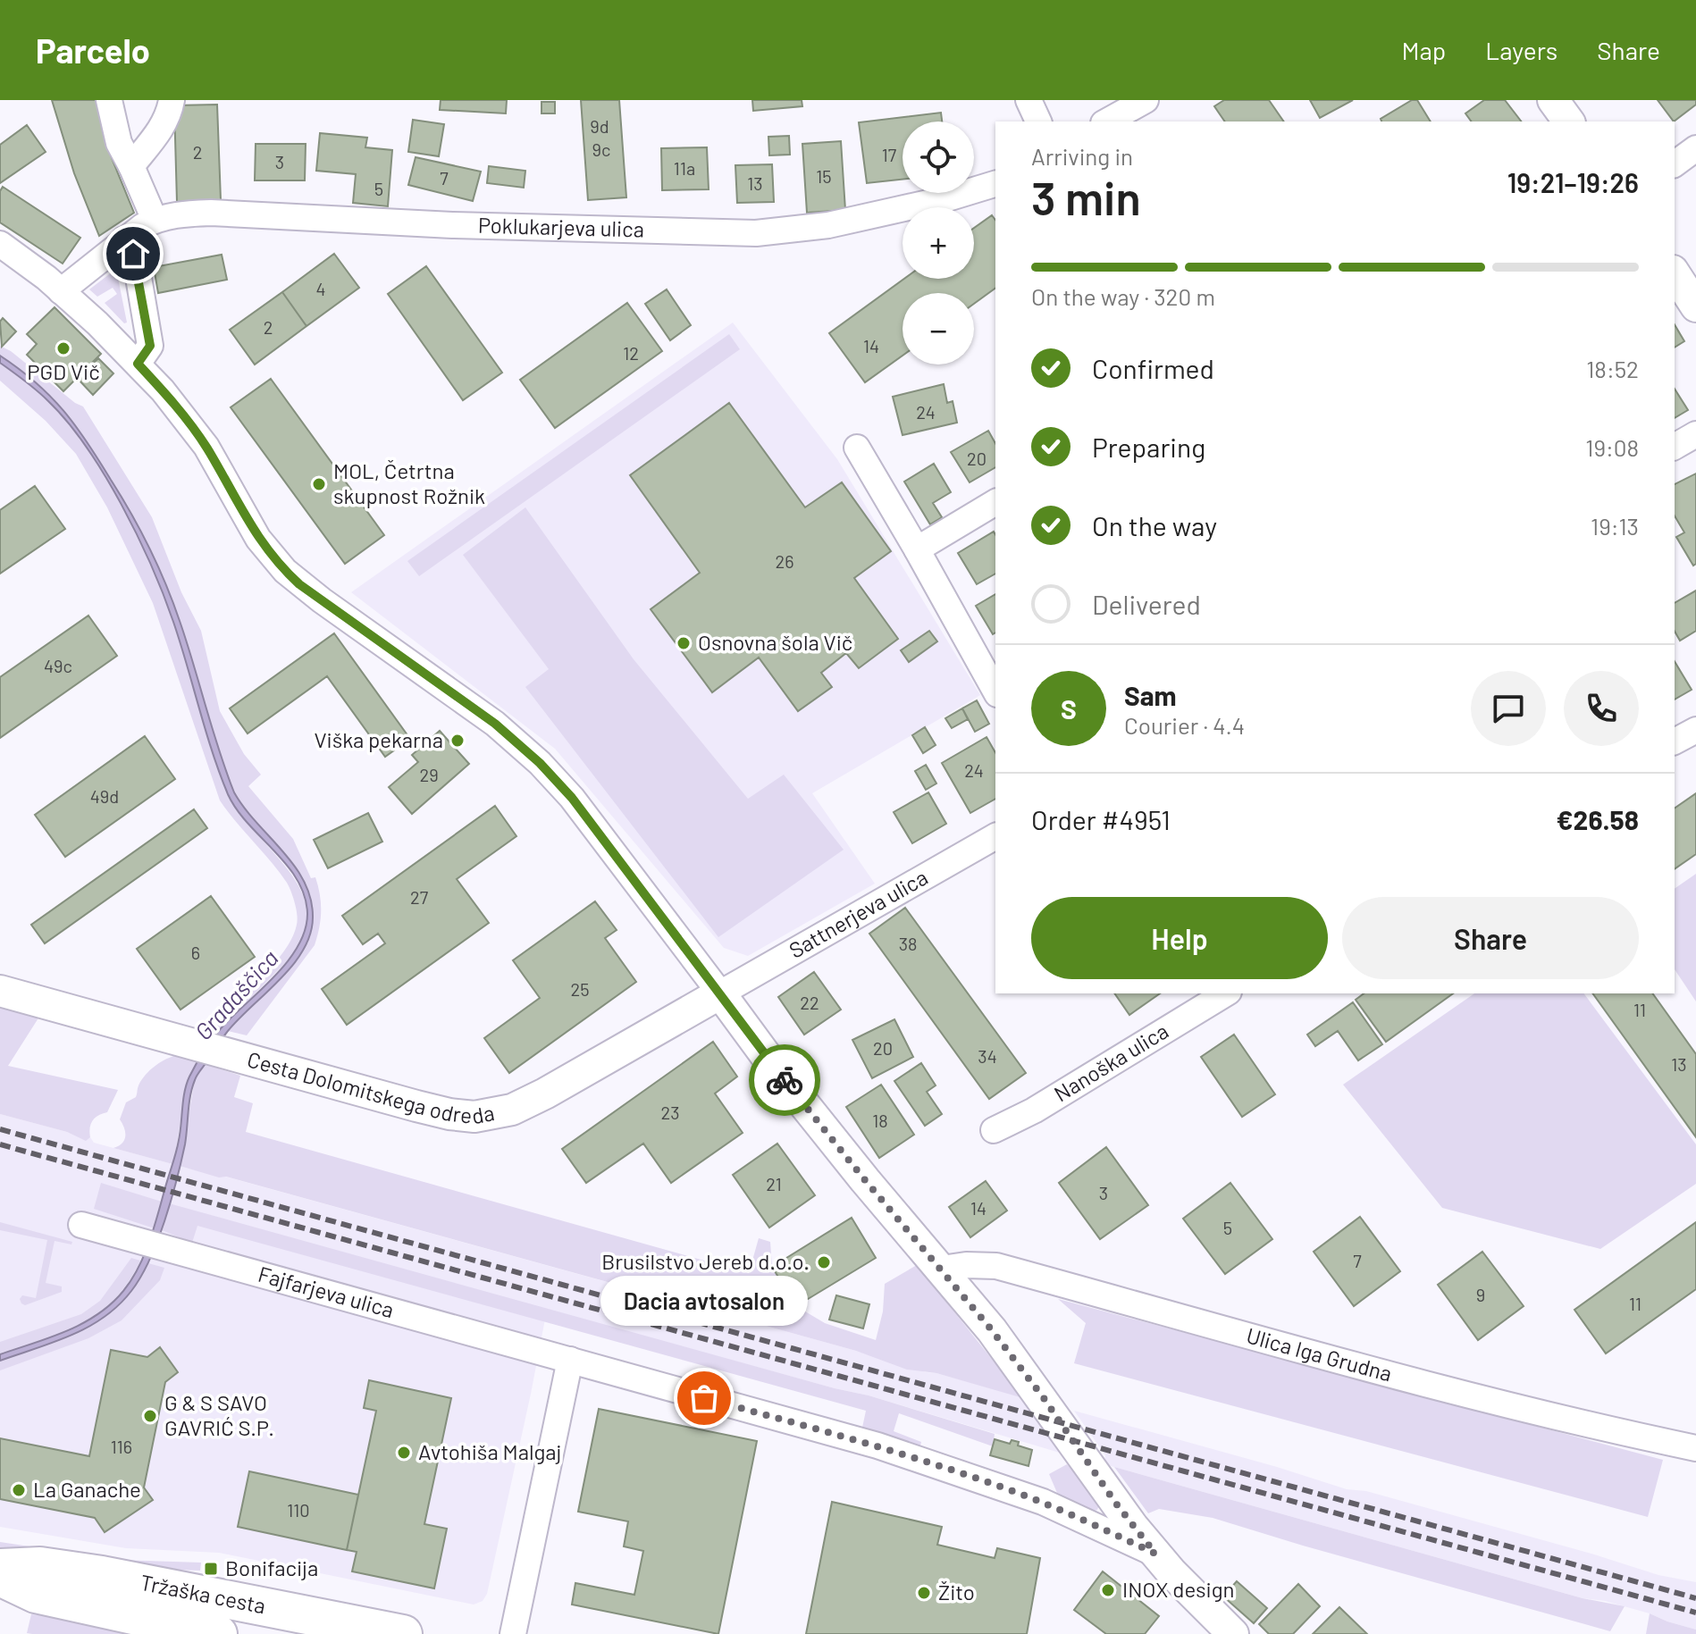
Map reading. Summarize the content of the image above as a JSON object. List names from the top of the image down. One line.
{"streets":{"main road":["Tržaška cesta"],"street":["Poklukarjeva ulica","Sattnerjeva ulica","Nanoška ulica","Cesta Dolomitskega odreda","Fajfarjeva ulica","Ulica Iga Grudna"]},"crossings":[["Sattnerjeva ulica","Cesta Dolomitskega odreda"]],"water":["Gradaščica"],"places":{"other":["PGD Vič","MOL, Četrtna skupnost Rožnik","Osnovna šola Vič","Viška pekarna","Brusilstvo Jereb d.o.o.","Dacia avtosalon","G & S SAVO GAVRIĆ S.P.","Avtohiša Malgaj","La Ganache","INOX design","Žito"],"transit":["Bonifacija"]},"house_numbers":["9d","9c","2","17","3","11a","15","7","13","5","4","2","14","12","24","20","26","49c","24","29","49d","27","38","6","25","22","11","20","34","13","23","18","21","3","14","5","7","9","11","116","110"],"page":{"header":"Parcelo","nav":["Map","Layers","Share"],"map_buttons":["+","−"],"heading":["3 min","Arriving in","19:21–19:26"],"panel":["Sam","Courier · 4.4","Order #4951","€26.58"],"bar":"On the way · 320 m","list":[["Confirmed","18:52"],["Preparing","19:08"],["On the way","19:13"],"Delivered"],"round":"S","buttons":["Help","Share"],"bubble":"Dacia avtosalon"}}
